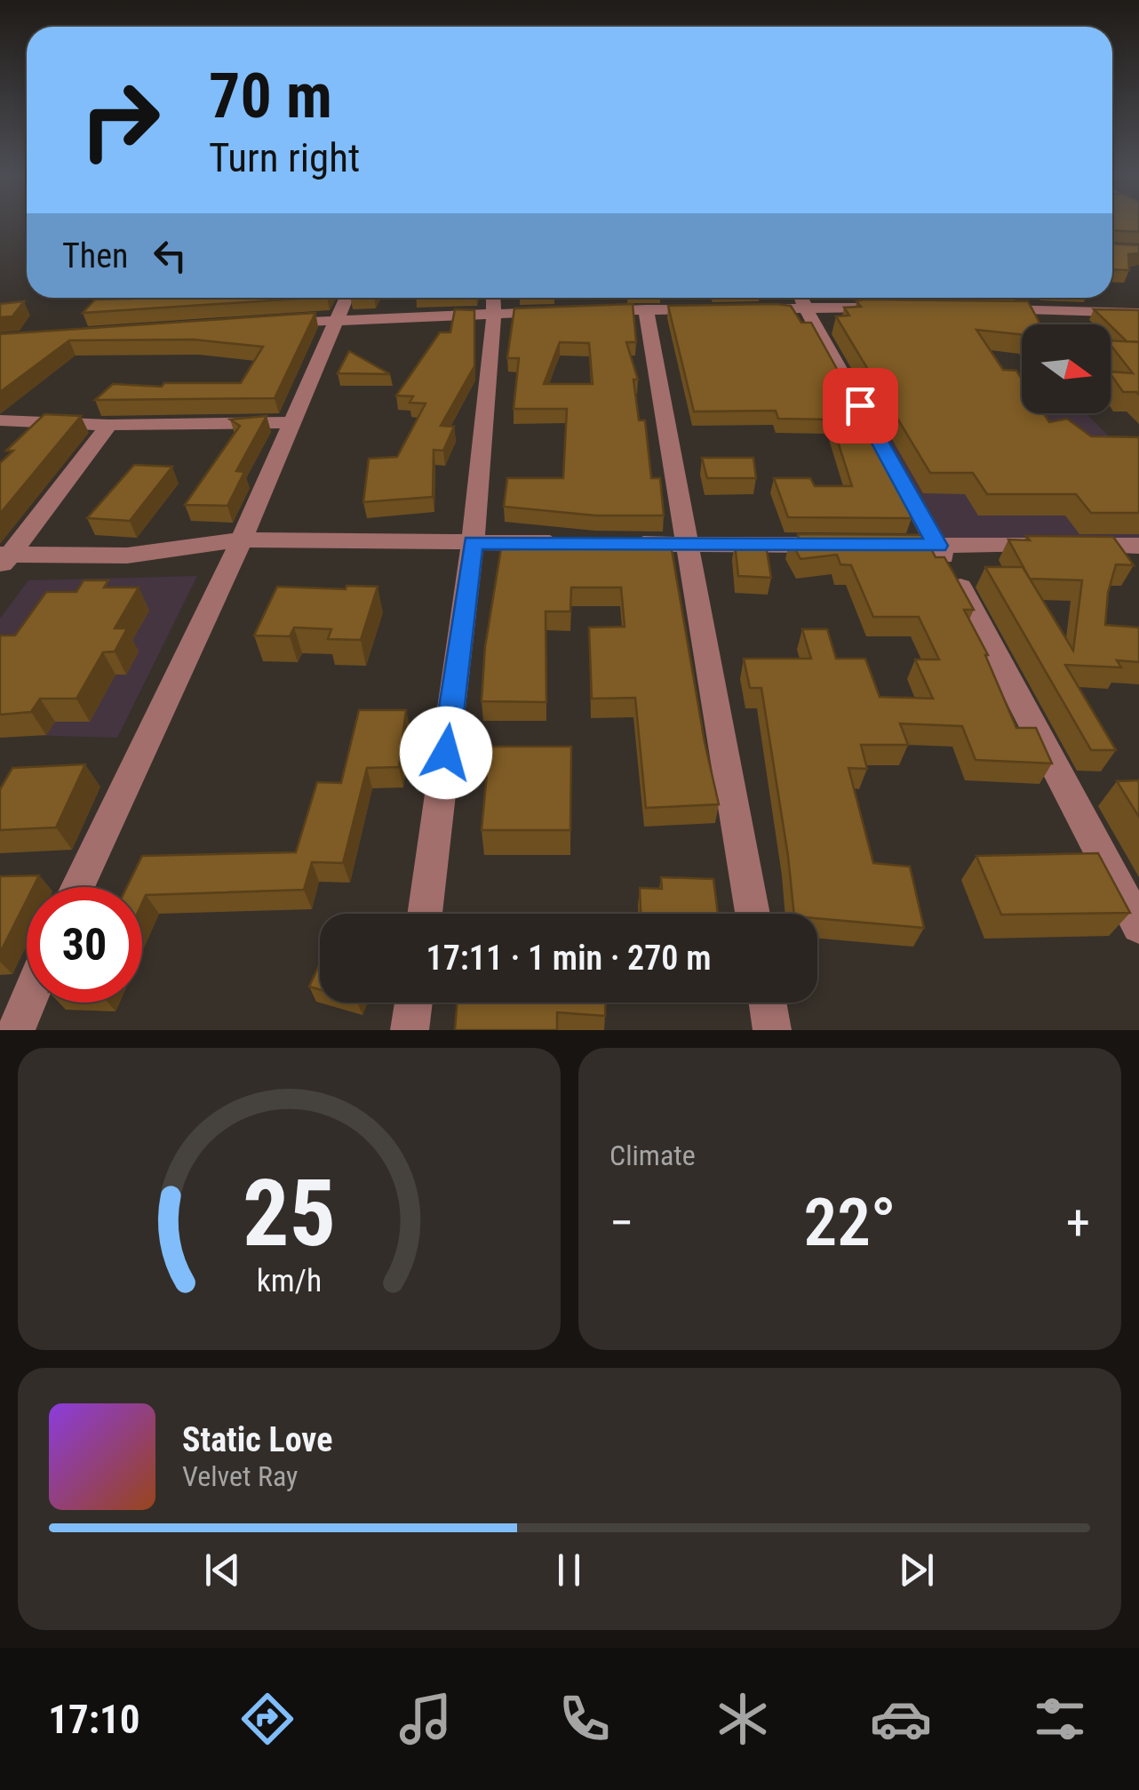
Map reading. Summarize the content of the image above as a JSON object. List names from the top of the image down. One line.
{"north":"right","page":{"turn":["70 m","Turn right"],"then":"Then","limit":"30","trip":"17:11 · 1 min · 270 m","tile":"Climate","heat":["−","22°","+"],"song":["Static Love","Velvet Ray"],"tabs":"17:10","gauge":["25","km/h"]}}
